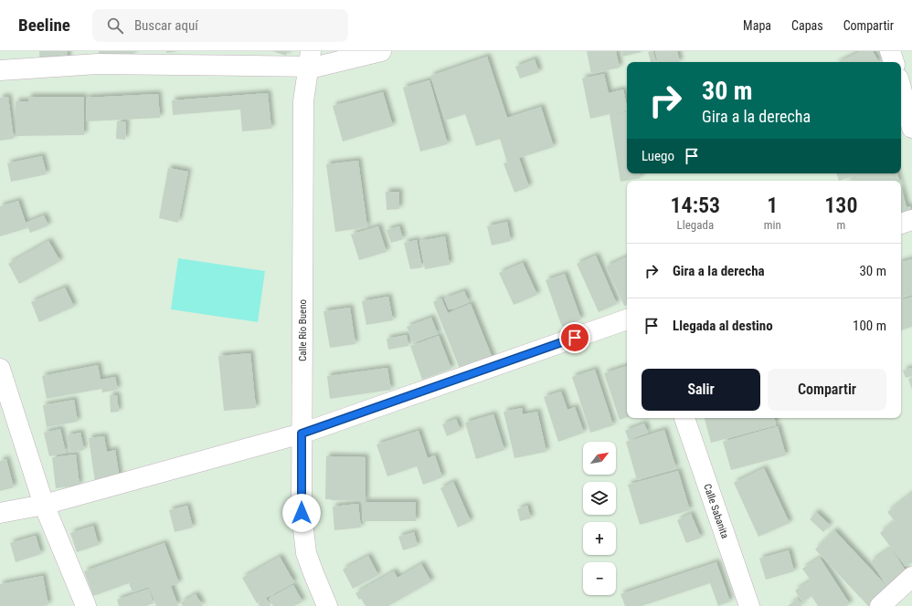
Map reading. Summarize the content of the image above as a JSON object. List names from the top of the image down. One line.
{"streets":{"street":["Calle Río Bueno","Calle Sabanita"]},"north":"top right","page":{"header":"Beeline","search":"Buscar aquí","nav":["Mapa","Capas","Compartir"],"turn":["30 m","Gira a la derecha"],"then":"Luego","eta":["14:53","Llegada","1","min","130","m"],"list":[{"name":"Gira a la derecha","value":"30 m"},{"name":"Llegada al destino","value":"100 m"}],"buttons":["Salir","Compartir"],"map_buttons":["+","−"]}}
